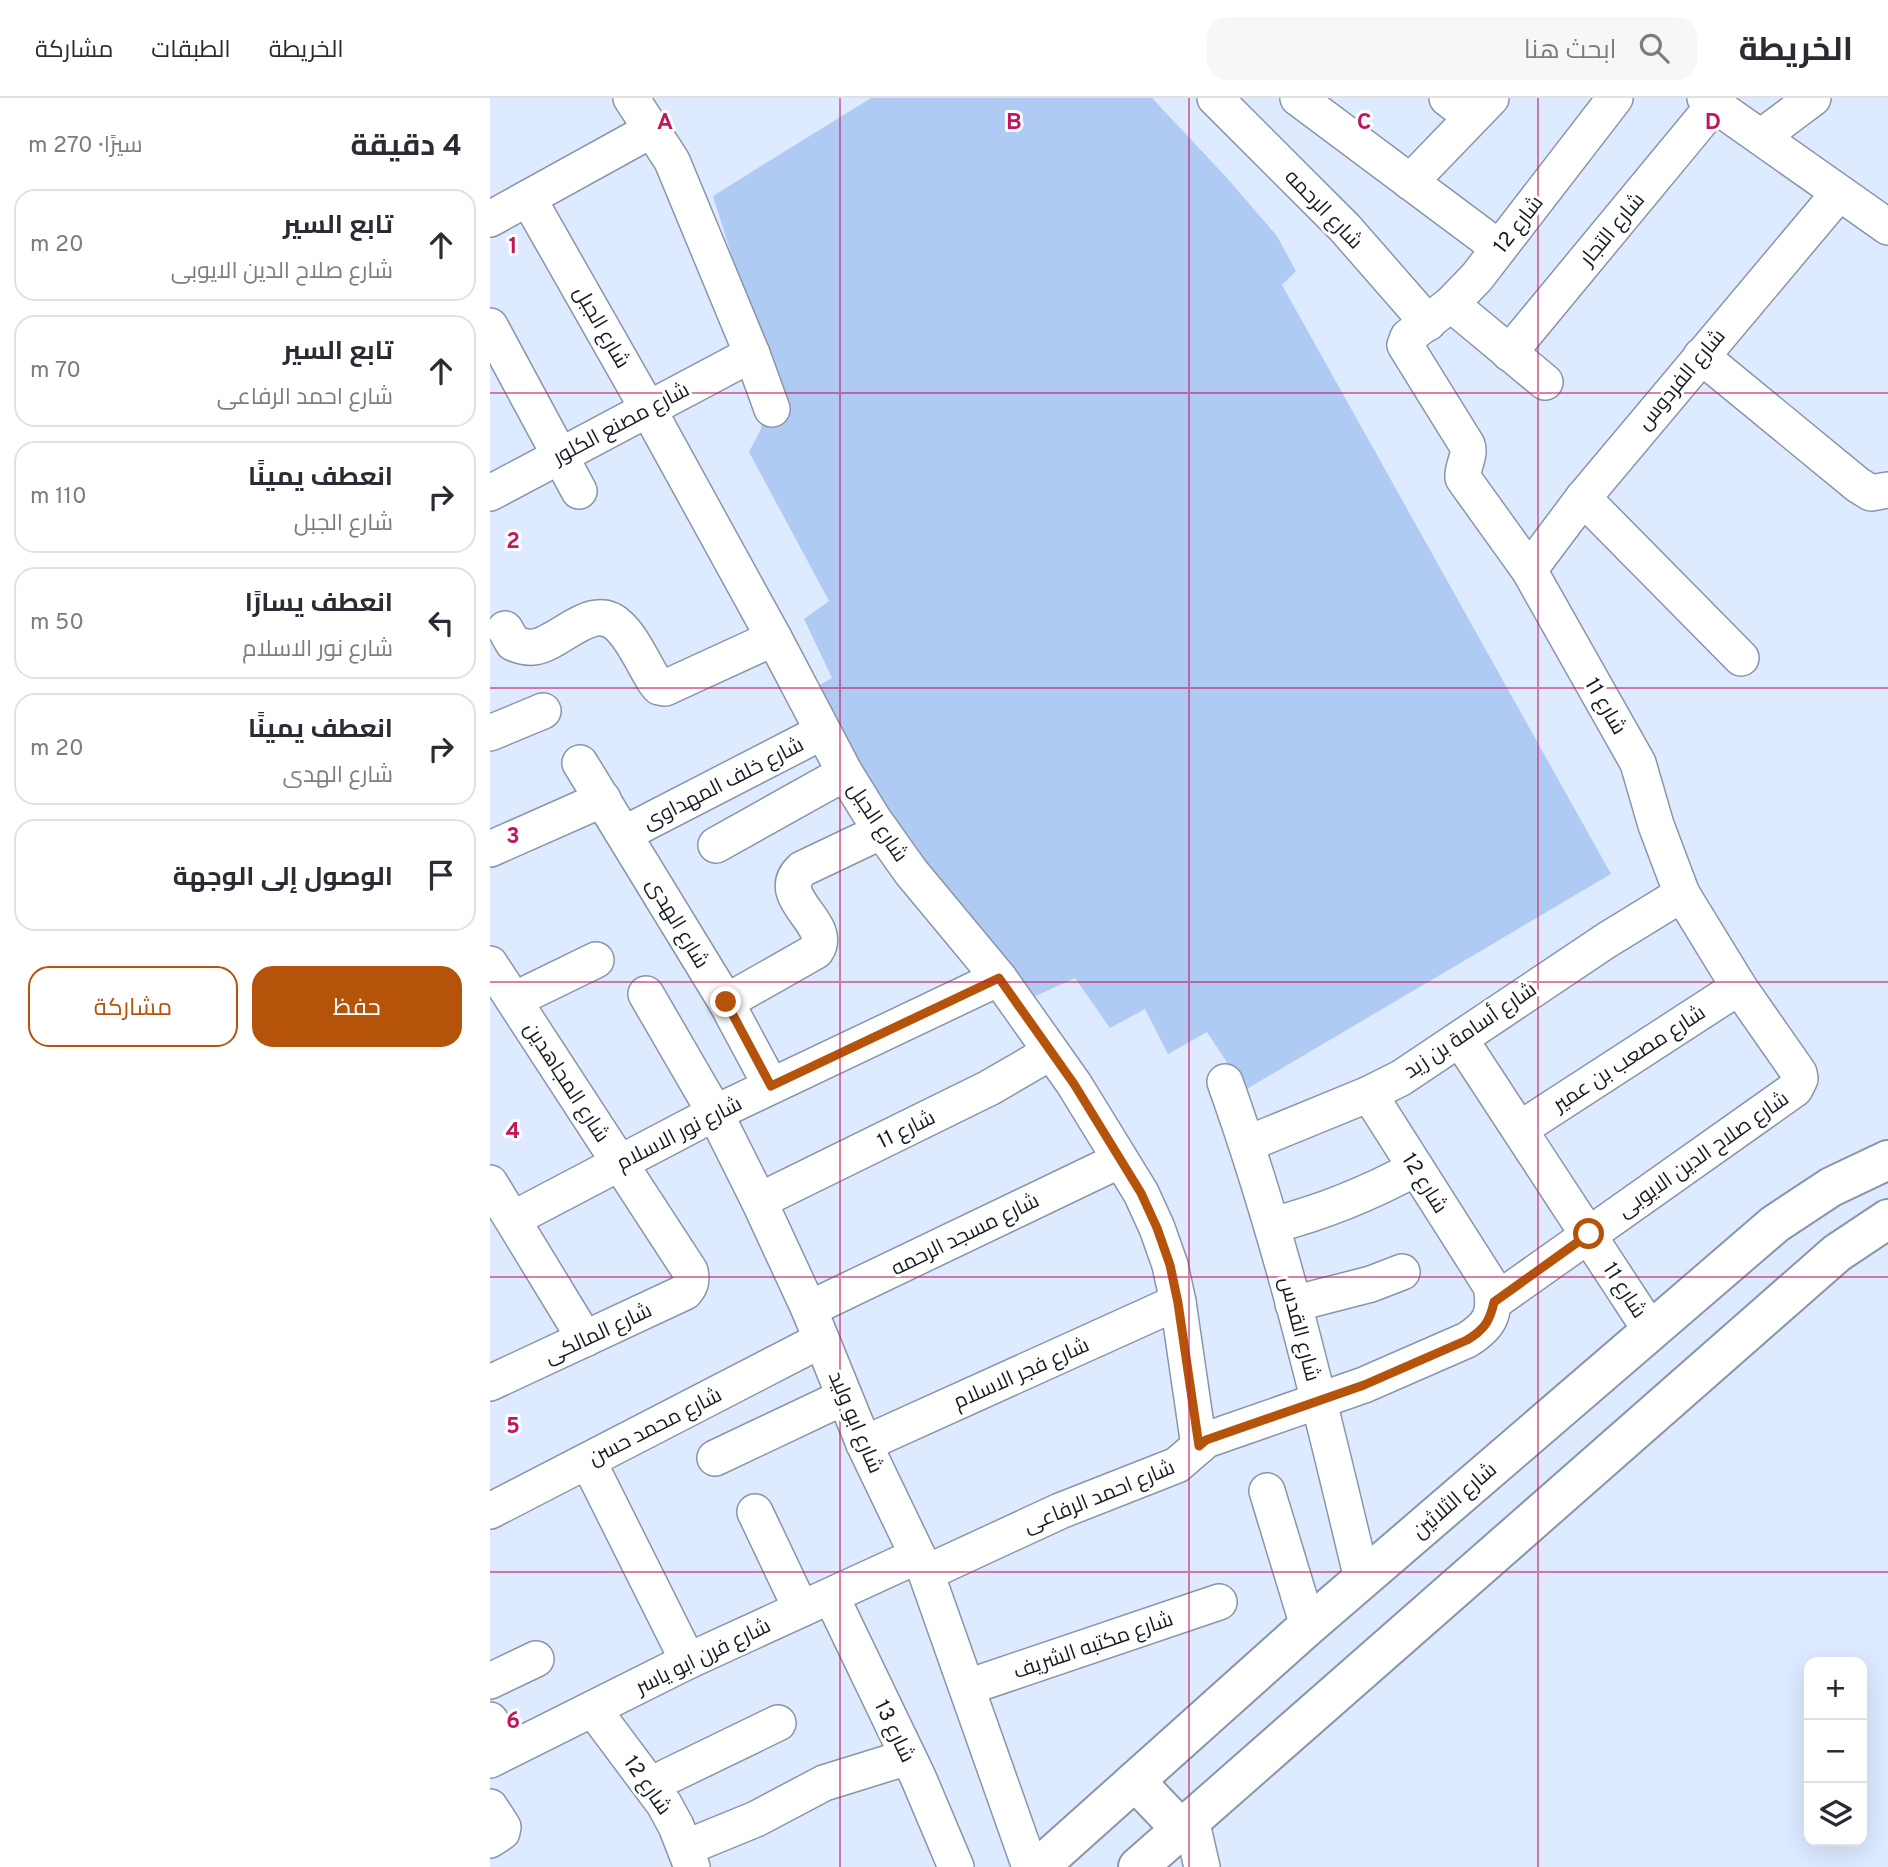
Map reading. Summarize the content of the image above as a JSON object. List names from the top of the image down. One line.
{"streets":{"street":["شارع الرحمه","شارع 12","شارع التجار","شارع الجبل","شارع الفردوس","شارع مصنع الكلور","شارع 11","شارع خلف المهداوى","شارع الهدى","شارع أسامة بن زيد","شارع مصعب بن عمير","شارع المجاهدين","شارع نور الاسلام","شارع صلاح الدين الايوبى","شارع مسجد الرحمه","شارع القدس","شارع المالكى","شارع فجر الاسلام","شارع ابو وليد","شارع محمد حسن","شارع احمد الرفاعى","شارع الثلاثين","شارع مكتبه الشريف","شارع فرن ابو ياسر","شارع 13"]},"crossings":[["شارع الرحمه","شارع 12"],["شارع الرحمه","شارع 11"],["شارع 12","شارع 11"],["شارع 12","شارع أسامة بن زيد"],["شارع 12","شارع صلاح الدين الايوبى"],["شارع 12","شارع احمد الرفاعى"],["شارع 12","شارع فرن ابو ياسر"],["شارع الجبل","شارع مصنع الكلور"],["شارع الجبل","شارع 11"],["شارع الجبل","شارع خلف المهداوى"],["شارع الجبل","شارع نور الاسلام"],["شارع الجبل","شارع مسجد الرحمه"],["شارع الجبل","شارع فجر الاسلام"],["شارع الجبل","شارع احمد الرفاعى"],["شارع الفردوس","شارع 11"],["شارع 11","شارع أسامة بن زيد"],["شارع 11","شارع مصعب بن عمير"],["شارع 11","شارع صلاح الدين الايوبى"],["شارع 11","شارع ابو وليد"],["شارع 11","شارع الثلاثين"],["شارع خلف المهداوى","شارع الهدى"],["شارع الهدى","شارع نور الاسلام"],["شارع أسامة بن زيد","شارع القدس"],["شارع المجاهدين","شارع نور الاسلام"],["شارع المجاهدين","شارع المالكى"],["شارع نور الاسلام","شارع ابو وليد"],["شارع صلاح الدين الايوبى","شارع احمد الرفاعى"],["شارع مسجد الرحمه","شارع ابو وليد"],["شارع مسجد الرحمه","شارع محمد حسن"],["شارع القدس","شارع احمد الرفاعى"],["شارع القدس","شارع الثلاثين"],["شارع فجر الاسلام","شارع ابو وليد"],["شارع ابو وليد","شارع محمد حسن"],["شارع ابو وليد","شارع احمد الرفاعى"],["شارع ابو وليد","شارع مكتبه الشريف"],["شارع ابو وليد","شارع فرن ابو ياسر"],["شارع احمد الرفاعى","شارع فرن ابو ياسر"],["شارع فرن ابو ياسر","شارع 13"]],"page":{"header":"الخريطة","search":"ابحث هنا","nav":["الخريطة","الطبقات","مشاركة"],"heading":["4 دقيقة","سيرًا · 270 m"],"list":[["تابع السير","شارع صلاح الدين الايوبى","20 m"],["تابع السير","شارع احمد الرفاعى","70 m"],["انعطف يمينًا","شارع الجبل","110 m"],["انعطف يسارًا","شارع نور الاسلام","50 m"],["انعطف يمينًا","شارع الهدى","20 m"],"الوصول إلى الوجهة"],"buttons":["حفظ","مشاركة"],"map_buttons":["+","−"]},"grid":{"columns":["A","B","C","D"],"rows":["1","2","3","4","5","6"]}}
